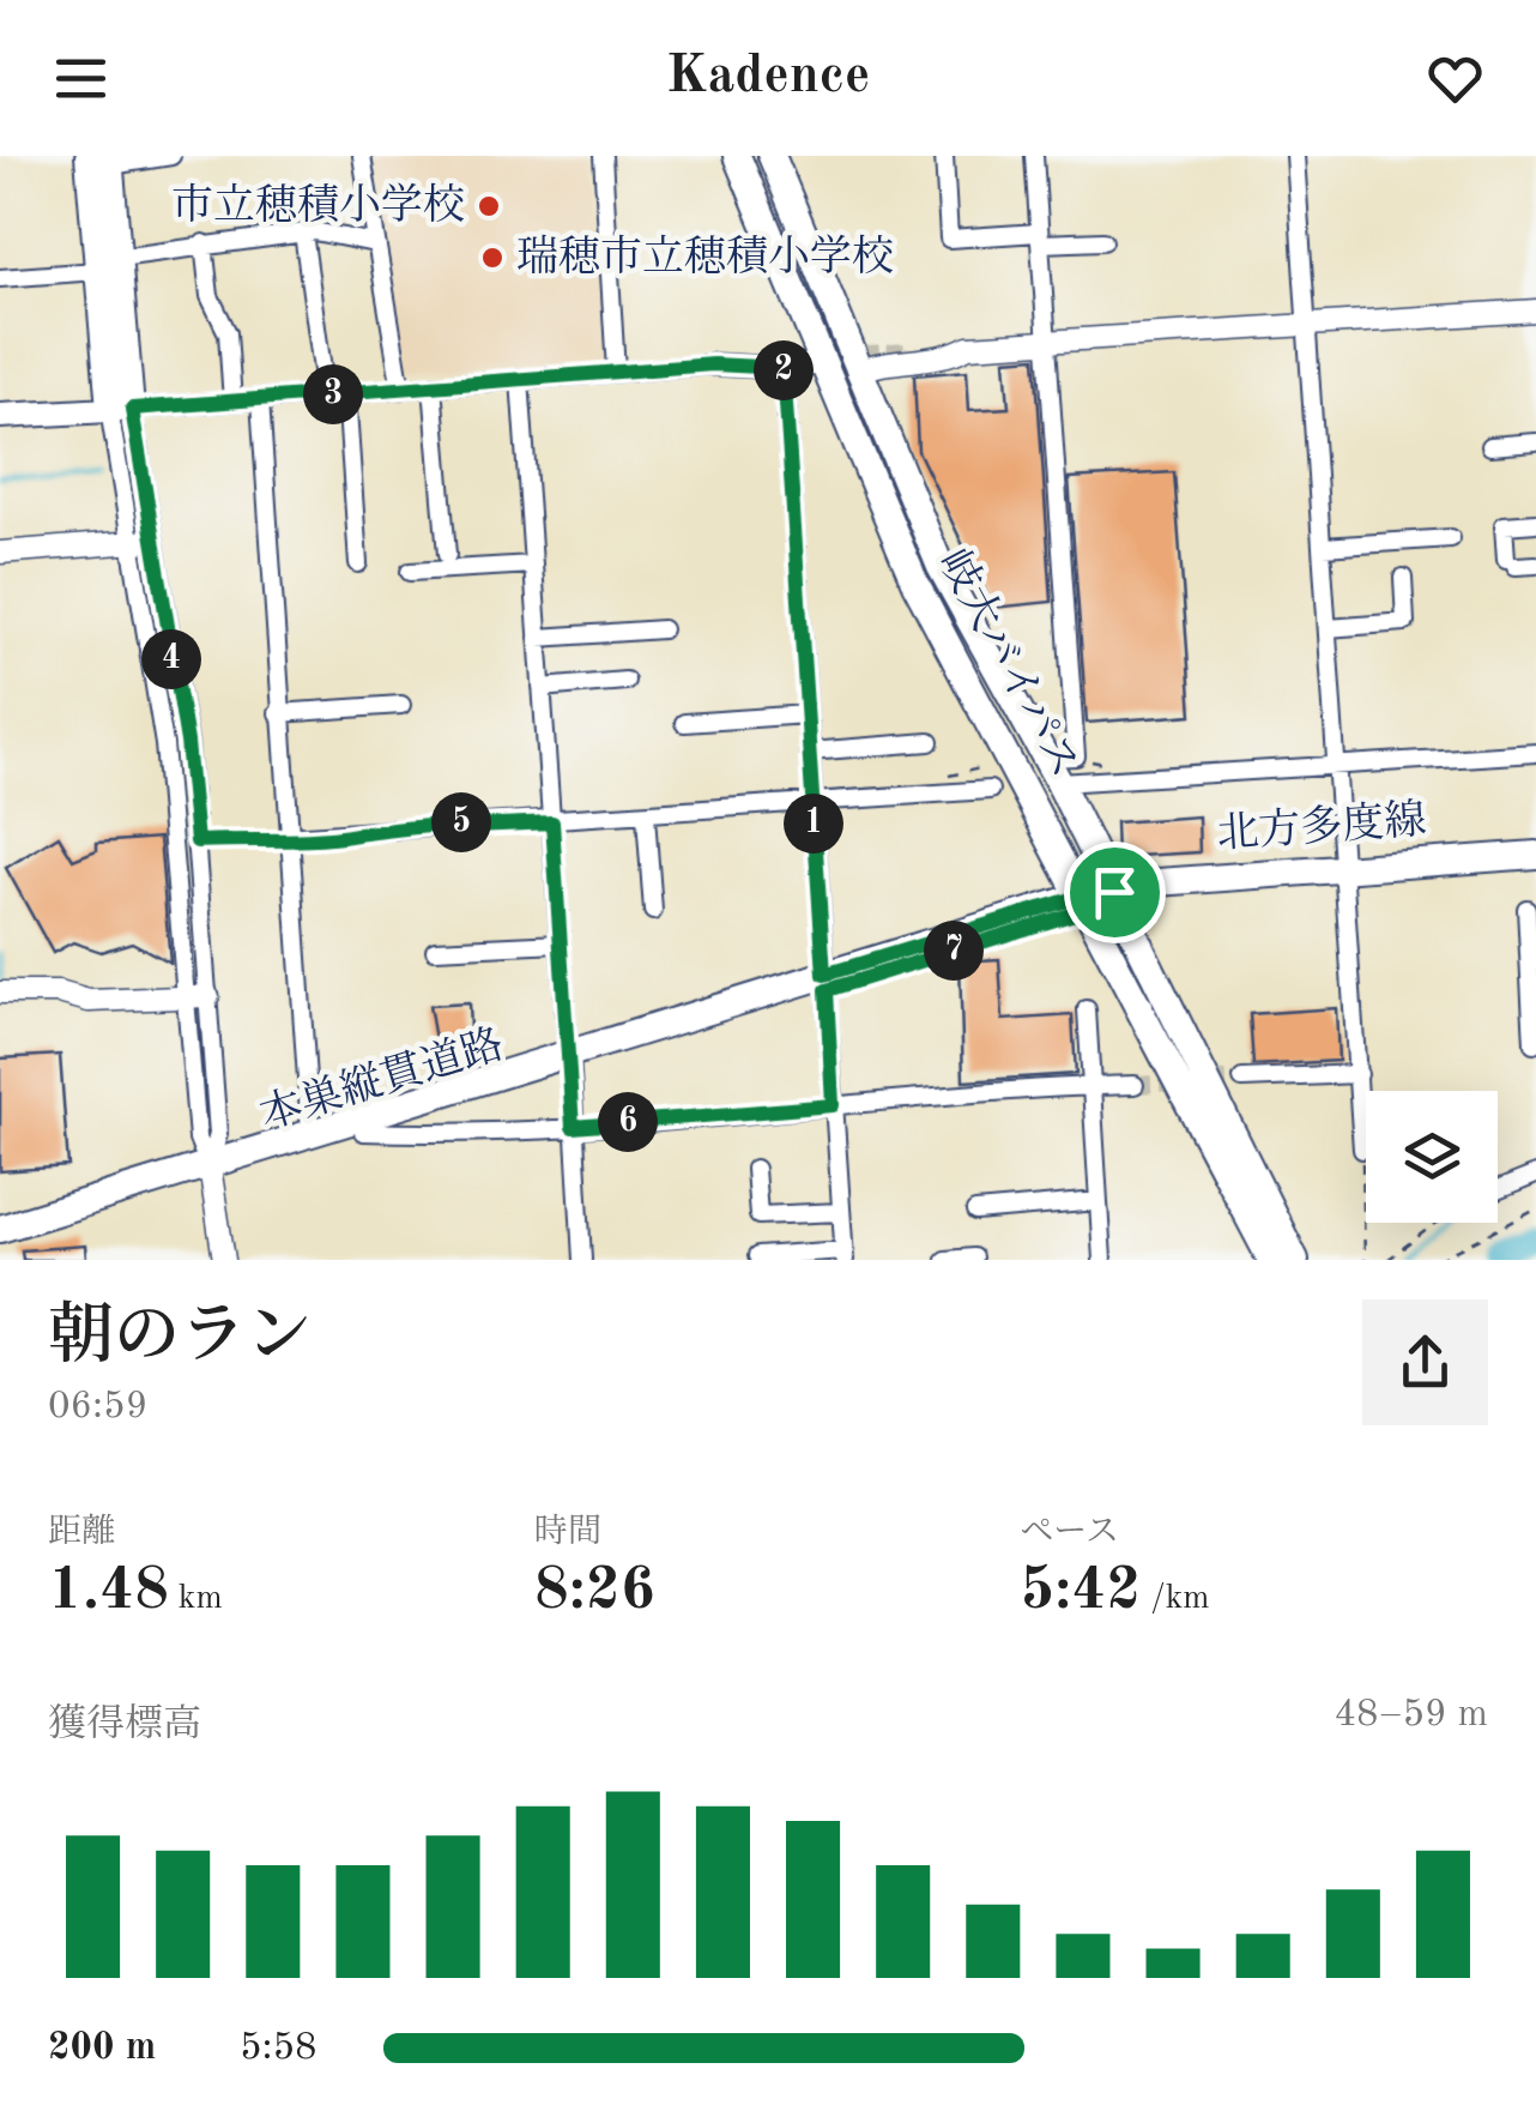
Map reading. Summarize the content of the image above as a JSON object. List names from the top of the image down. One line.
{"streets":{"main road":["岐大バイパス","北方多度線","本巣縦貫道路"]},"crossings":[["岐大バイパス","北方多度線"],["岐大バイパス","本巣縦貫道路"],["北方多度線","本巣縦貫道路"]],"places":["市立穂積小学校","瑞穂市立穂積小学校"],"page":{"header":"Kadence","pins":["2","3","4","5","1","7","6"],"heading":["朝のラン","06:59"],"stats":[["距離","1.48 km"],["時間","8:26"],["ペース","5:42 /km"]],"chart":["獲得標高","48–59 m"],"list":[{"name":"200 m","note":"5:58"}]}}
